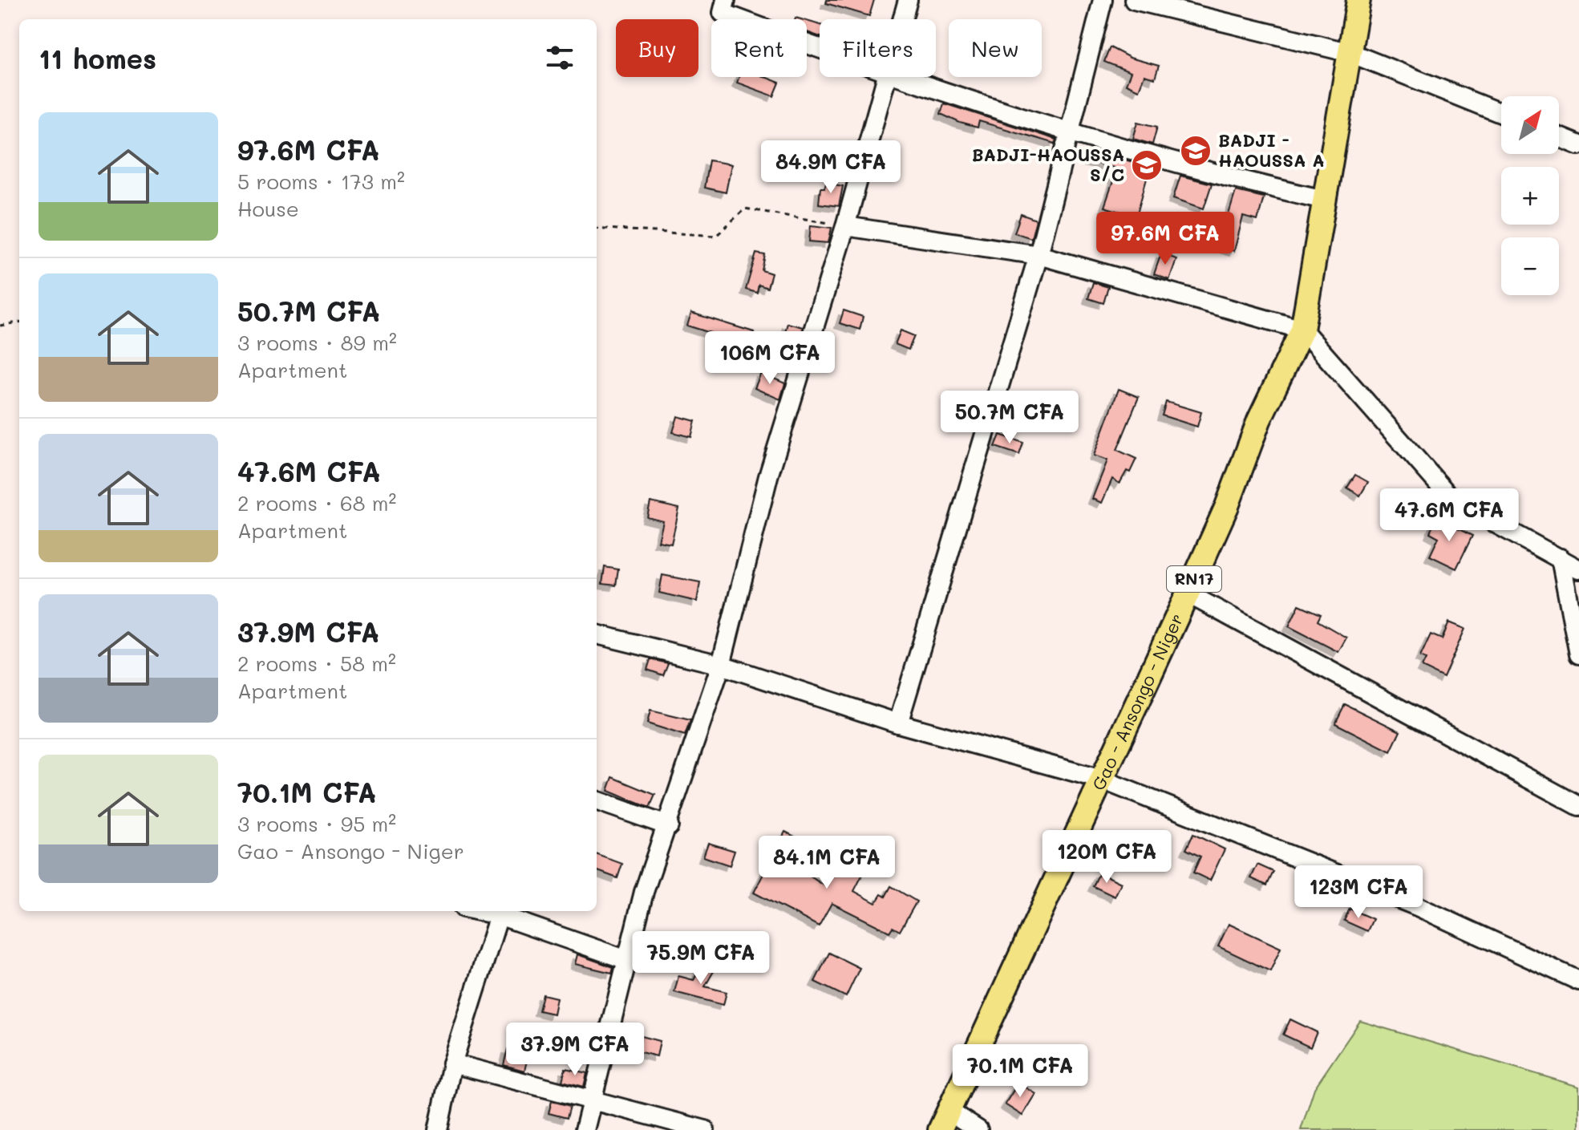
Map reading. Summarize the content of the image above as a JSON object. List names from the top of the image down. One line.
{"streets":{"main road":["RN17","Gao - Ansongo - Niger"]},"places":{"school or university":["BADJI - HAOUSSA A","BADJI-HAOUSSA S/C"]},"north":"top right","page":{"chip":["Buy","Rent","Filters","New"],"heading":"11 homes","map_buttons":["+","−"],"list":[{"name":"97.6M CFA","note":"5 rooms · 173 m² · House"},{"name":"50.7M CFA","note":"3 rooms · 89 m² · Apartment"},{"name":"47.6M CFA","note":"2 rooms · 68 m² · Apartment"},{"name":"37.9M CFA","note":"2 rooms · 58 m² · Apartment"},{"name":"70.1M CFA","note":"3 rooms · 95 m² · Gao - Ansongo - Niger"}],"price":["84.9M CFA","97.6M CFA","106M CFA","50.7M CFA","47.6M CFA","120M CFA","84.1M CFA","123M CFA","75.9M CFA","37.9M CFA","70.1M CFA"]}}
